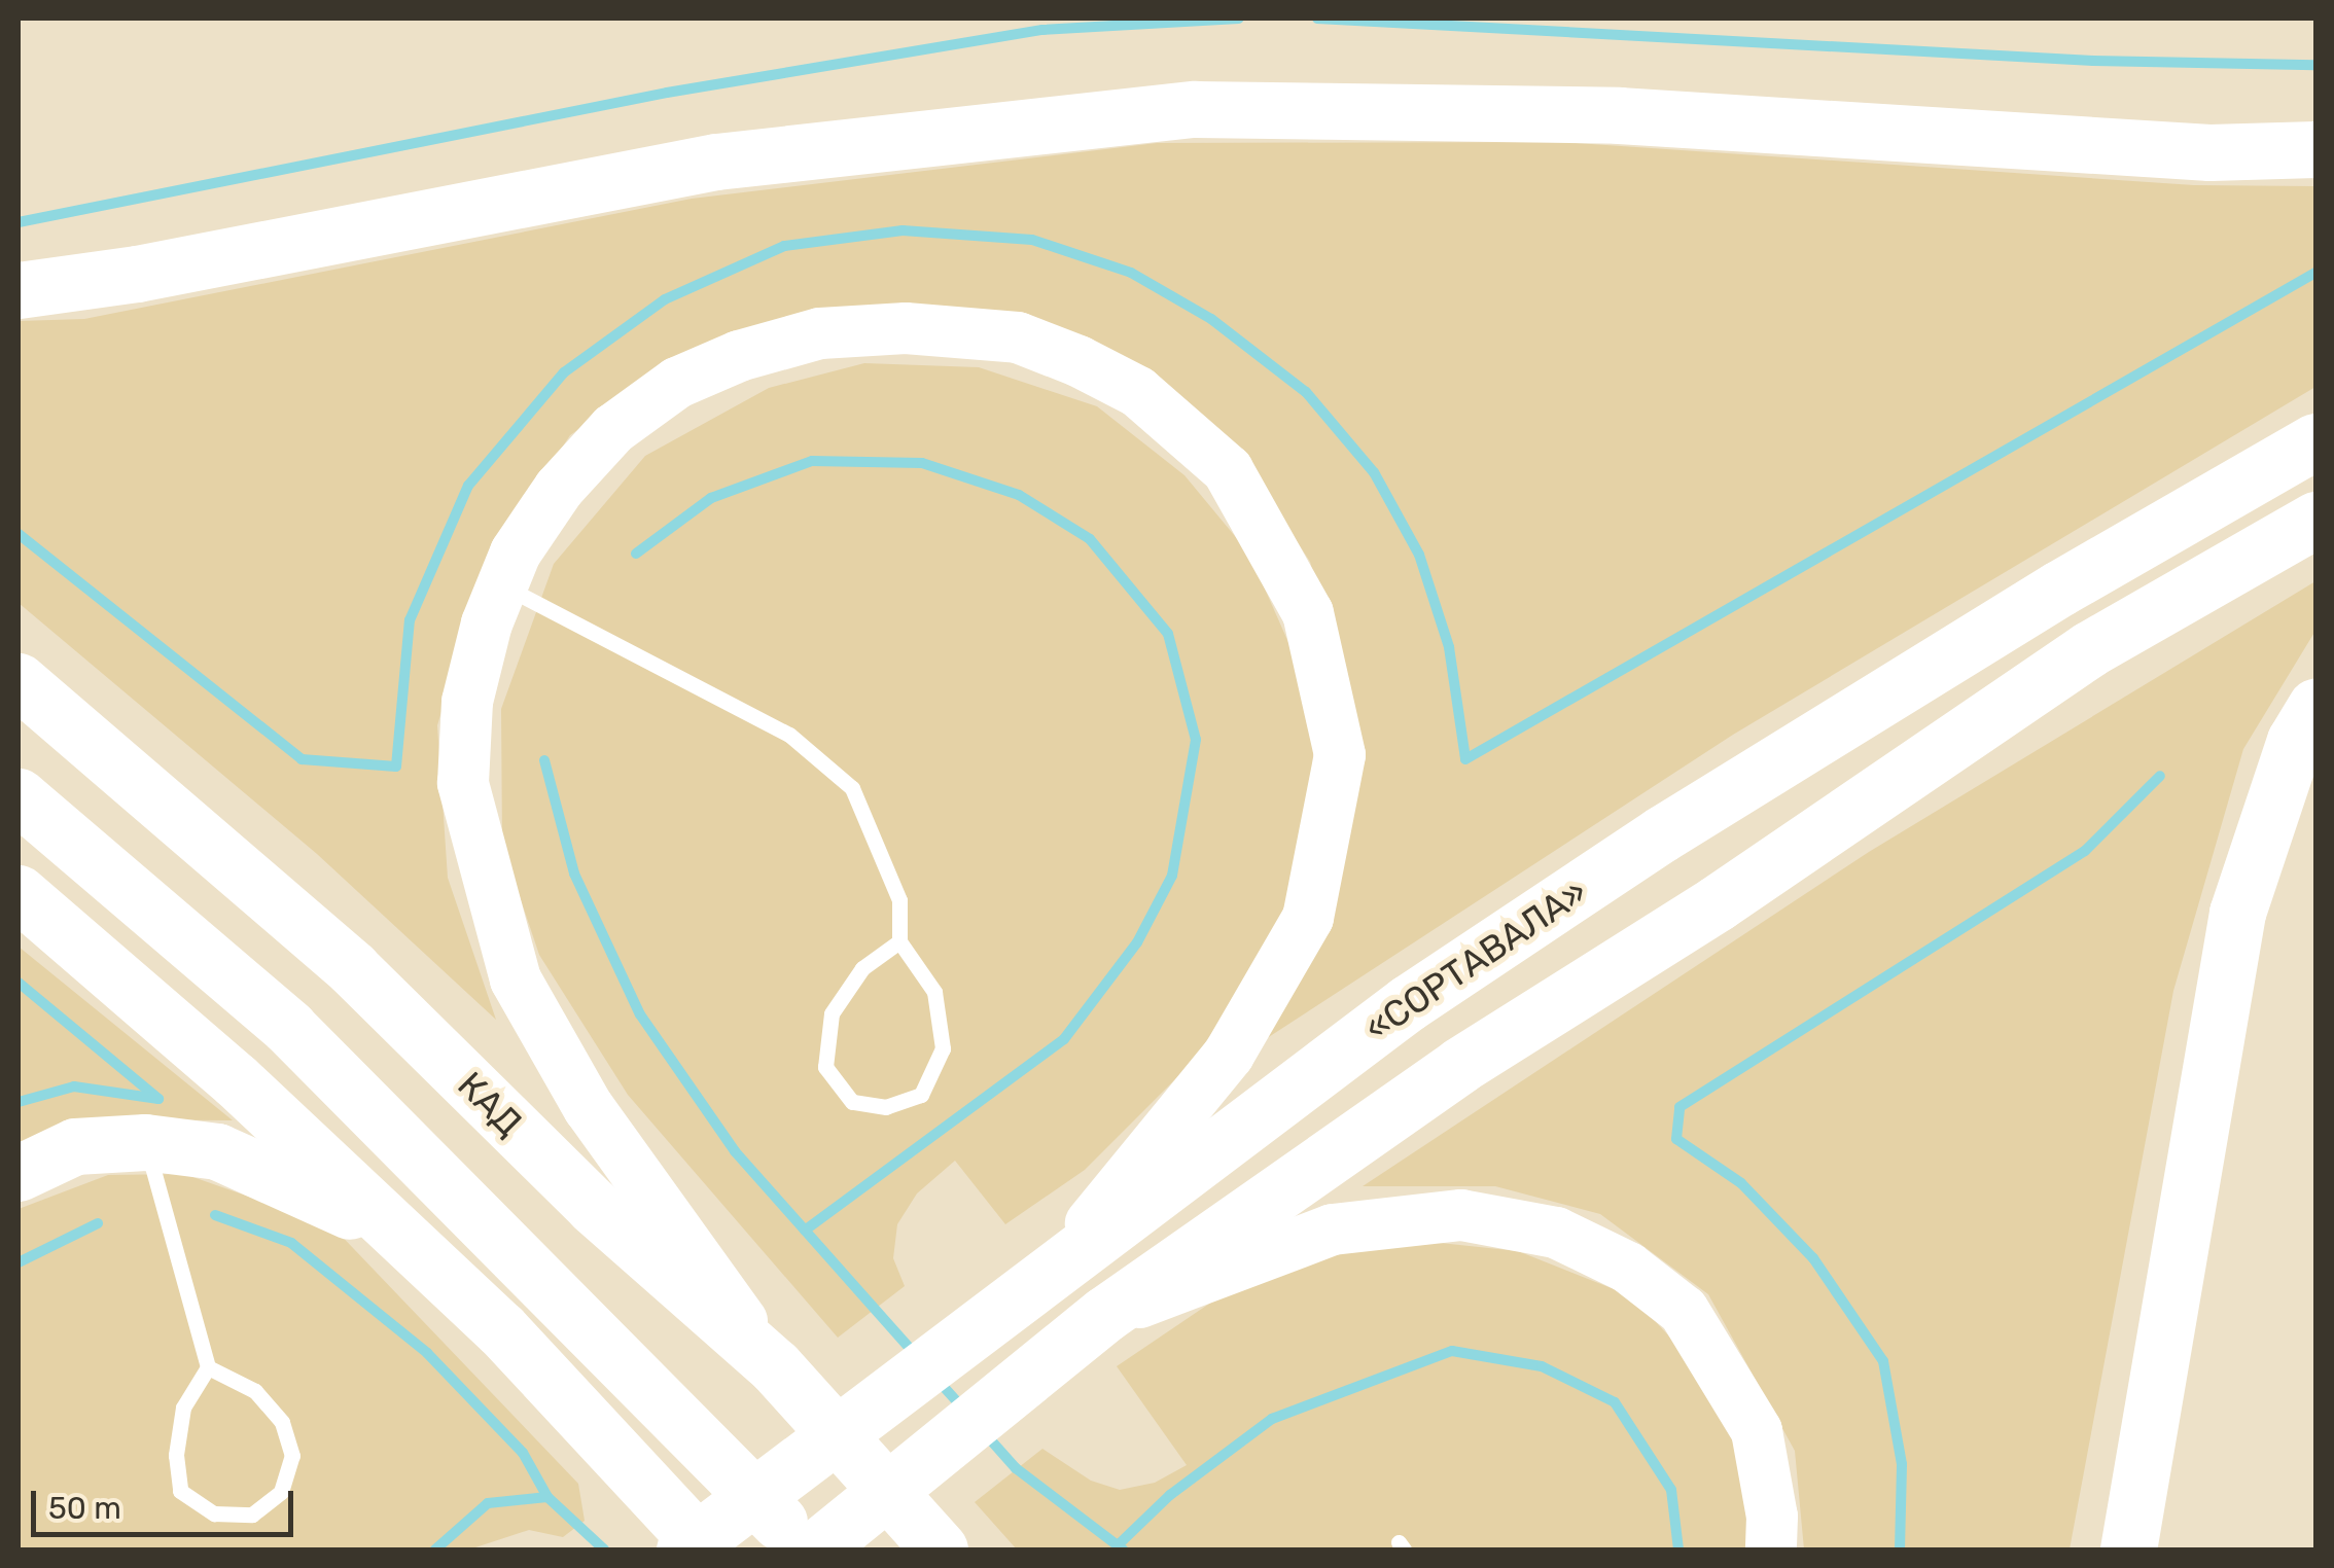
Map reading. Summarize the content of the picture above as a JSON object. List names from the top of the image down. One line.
{"streets":{"highway":["«СОРТАВАЛА»","КАД"]},"scale_bar":"50 m"}
